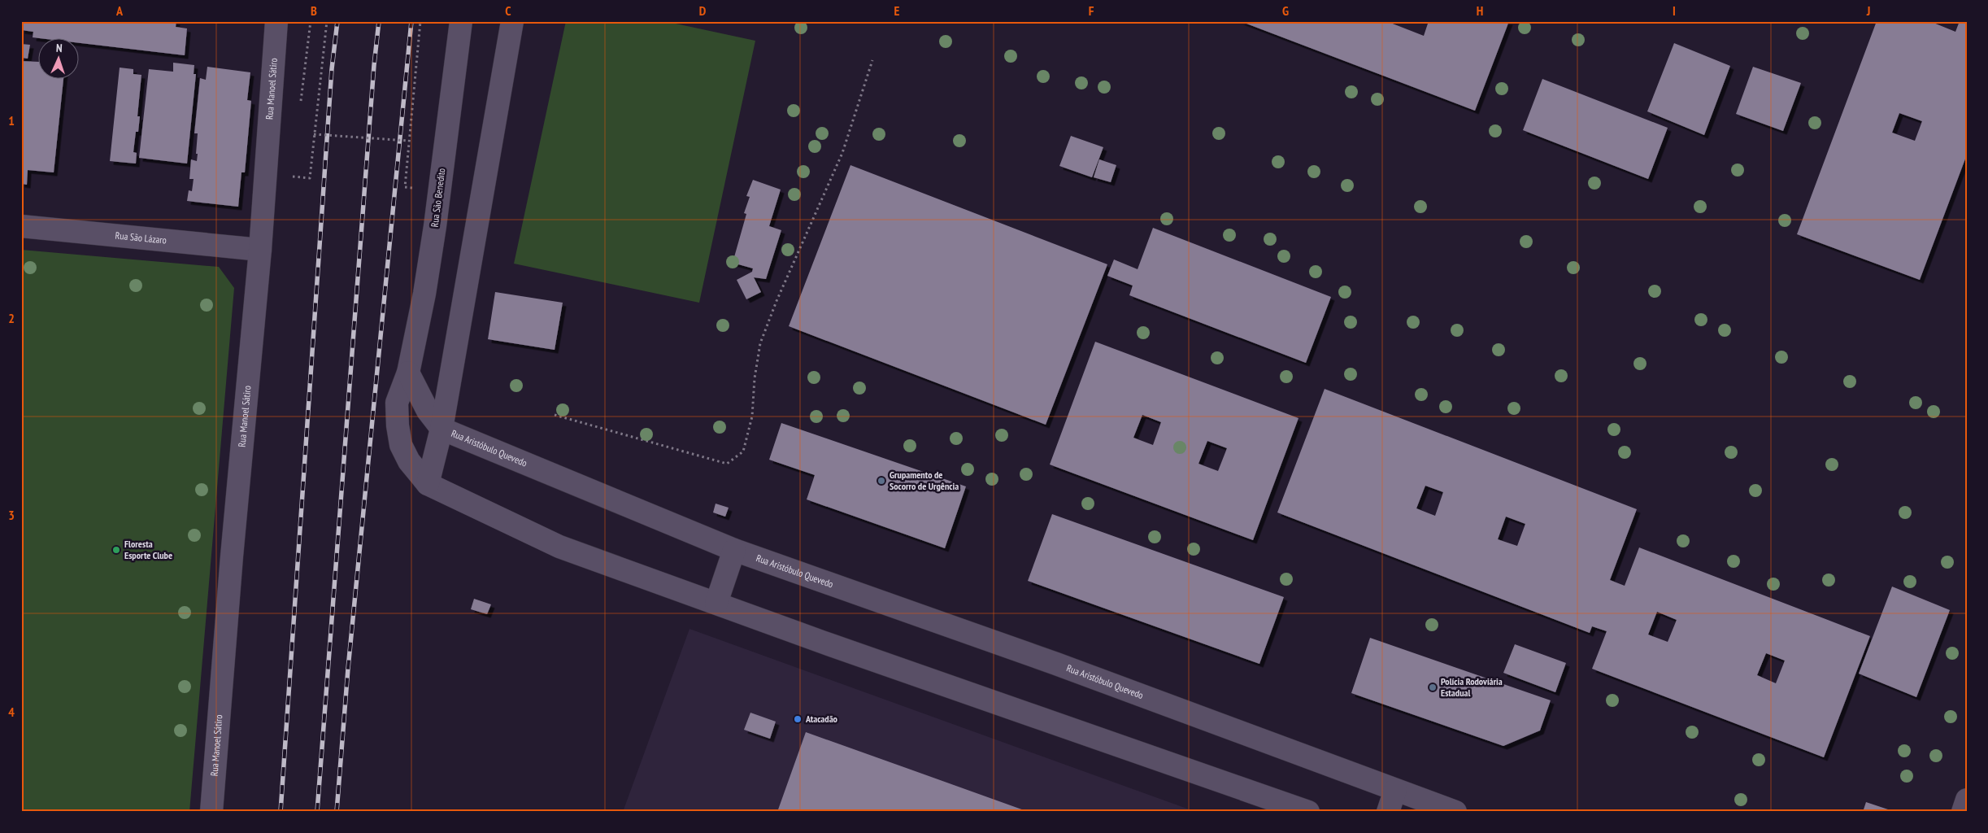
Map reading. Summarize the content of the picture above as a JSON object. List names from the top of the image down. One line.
{"streets":{"street":["Rua Manoel Sátiro","Rua São Benedito","Rua São Lázaro","Rua Aristóbulo Quevedo"]},"crossings":[["Rua Manoel Sátiro","Rua São Lázaro"],["Rua São Benedito","Rua Aristóbulo Quevedo"]],"places":["Grupamento de Socorro de Urgência","Floresta Esporte Clube","Polícia Rodoviária Estadual","Atacadão"],"north":"top","grid":{"columns":["A","B","C","D","E","F","G","H","I","J"],"rows":["1","2","3","4"]}}
